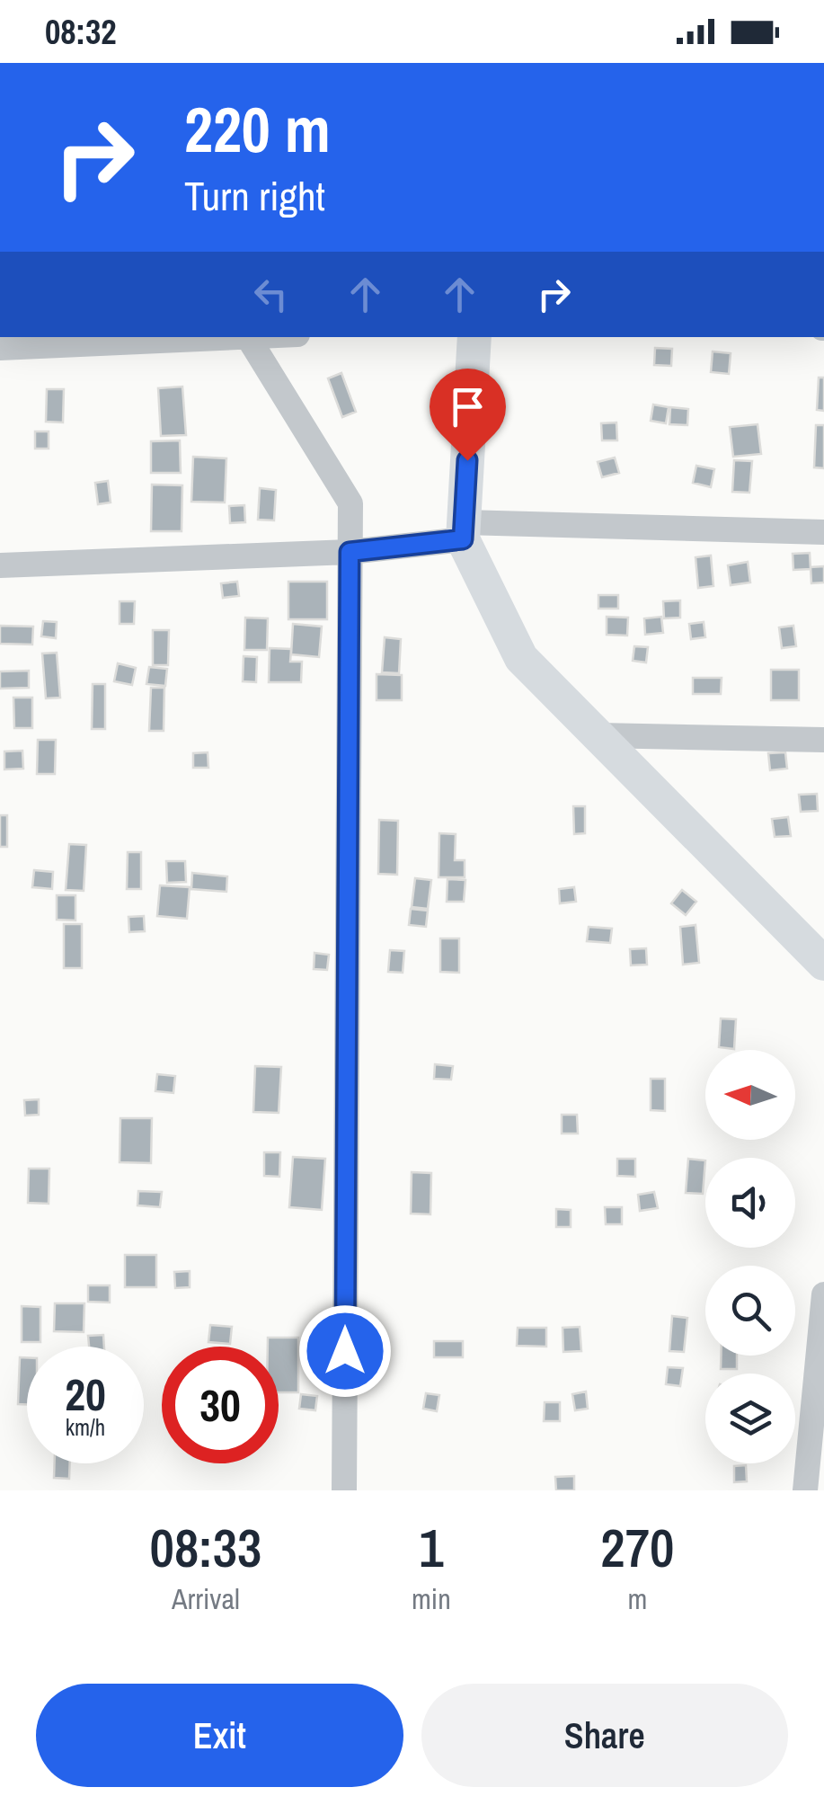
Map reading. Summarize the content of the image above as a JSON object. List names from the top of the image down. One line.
{"north":"left","page":{"status":"08:32","turn":["220 m","Turn right"],"speed":"20 km/h","limit":"30","eta":["08:33","Arrival","1","min","270","m"],"buttons":["Exit","Share"]}}
